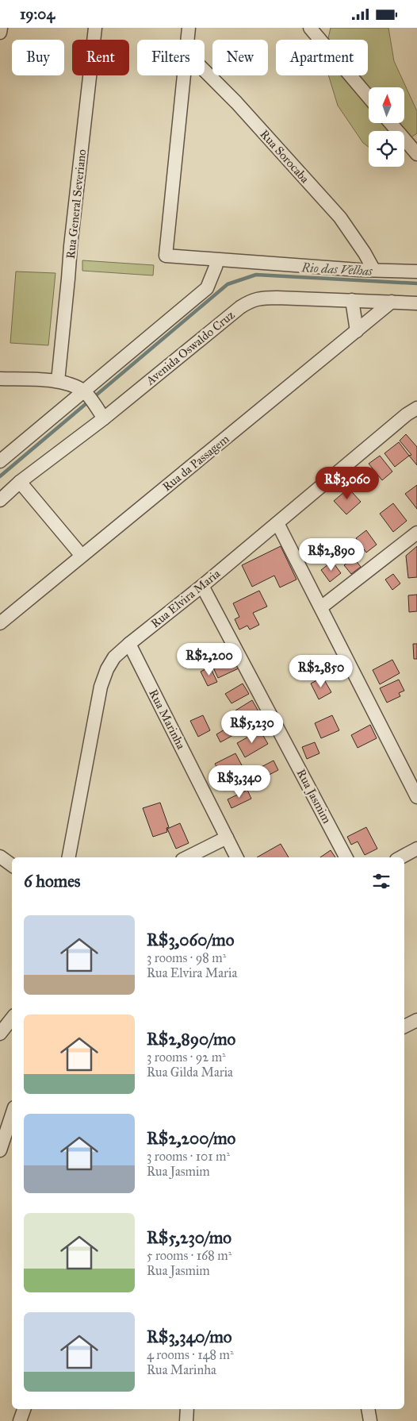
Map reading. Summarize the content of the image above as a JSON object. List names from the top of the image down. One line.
{"streets":{"street":["Rua Sorocaba","Rua General Severiano","Avenida Oswaldo Cruz","Rua da Passagem","Rua Elvira Maria","Rua Marinha","Rua Jasmim"]},"crossings":[["Avenida Oswaldo Cruz","Rua da Passagem"],["Rua Elvira Maria","Rua Marinha"],["Rua Elvira Maria","Rua Jasmim"]],"water":["Rio das Velhas"],"north":"top","page":{"status":"19:04","chip":["Buy","Rent","Filters","New","Apartment"],"price":["R$3,060","R$2,890","R$2,200","R$2,850","R$5,230","R$3,340"],"heading":"6 homes","list":[{"name":"R$3,060/mo","note":"3 rooms · 98 m² · Rua Elvira Maria"},{"name":"R$2,890/mo","note":"3 rooms · 92 m² · Rua Gilda Maria"},{"name":"R$2,200/mo","note":"3 rooms · 101 m² · Rua Jasmim"},{"name":"R$5,230/mo","note":"5 rooms · 168 m² · Rua Jasmim"},{"name":"R$3,340/mo","note":"4 rooms · 148 m² · Rua Marinha"}]}}
